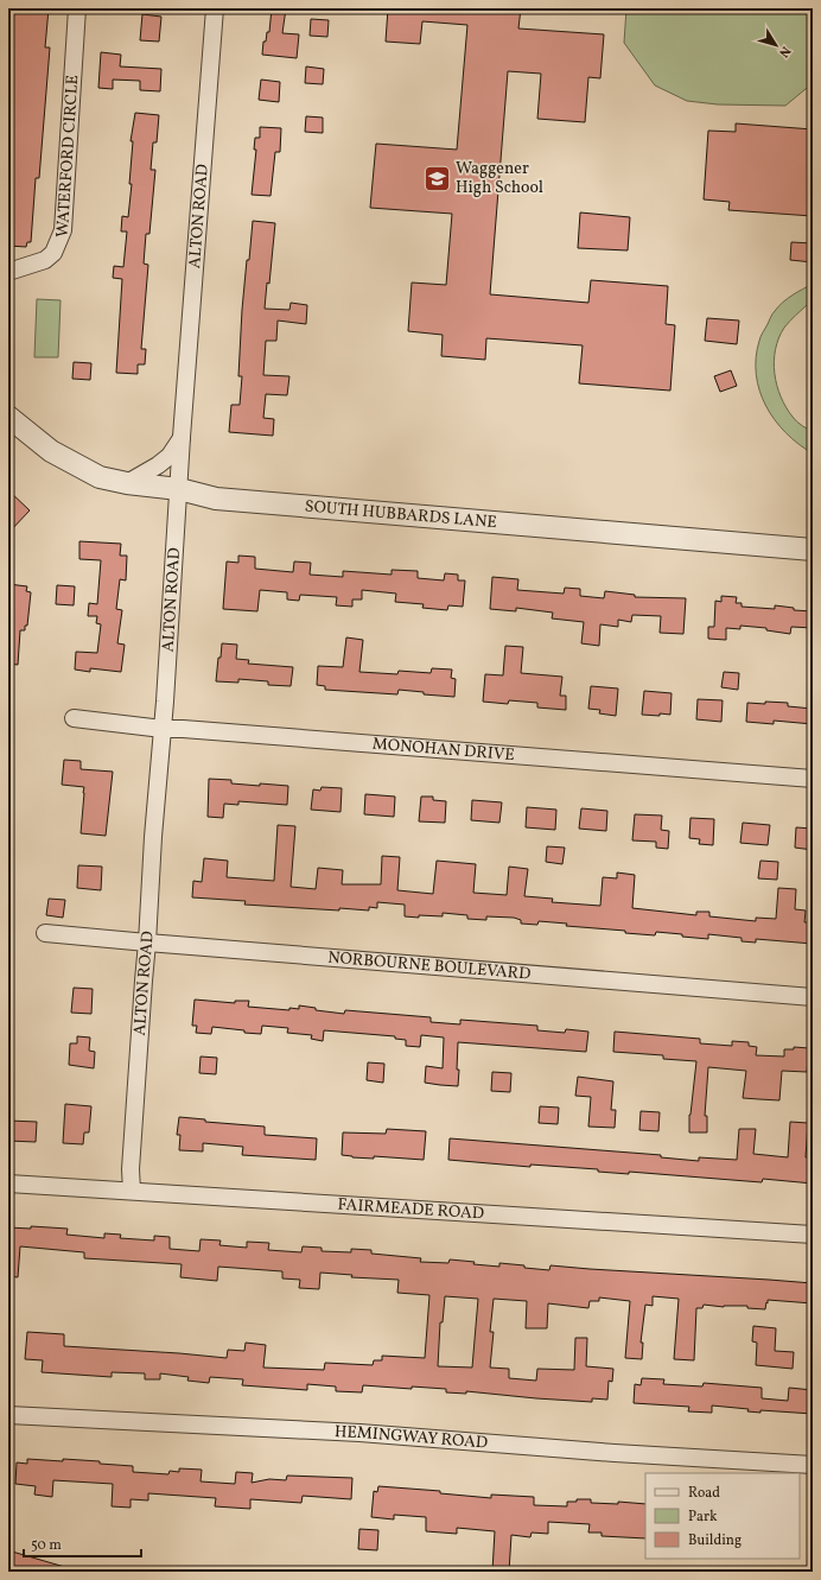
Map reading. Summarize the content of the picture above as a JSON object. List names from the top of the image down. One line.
{"streets":{"street":["WATERFORD CIRCLE","ALTON ROAD","SOUTH HUBBARDS LANE","MONOHAN DRIVE","NORBOURNE BOULEVARD","FAIRMEADE ROAD","HEMINGWAY ROAD"]},"crossings":[["ALTON ROAD","SOUTH HUBBARDS LANE"],["ALTON ROAD","MONOHAN DRIVE"],["ALTON ROAD","NORBOURNE BOULEVARD"],["ALTON ROAD","FAIRMEADE ROAD"]],"places":{"school or university":["Waggener High School"]},"legend":["Road","Park","Building"],"scale_bar":"50 m","north":"bottom right"}
